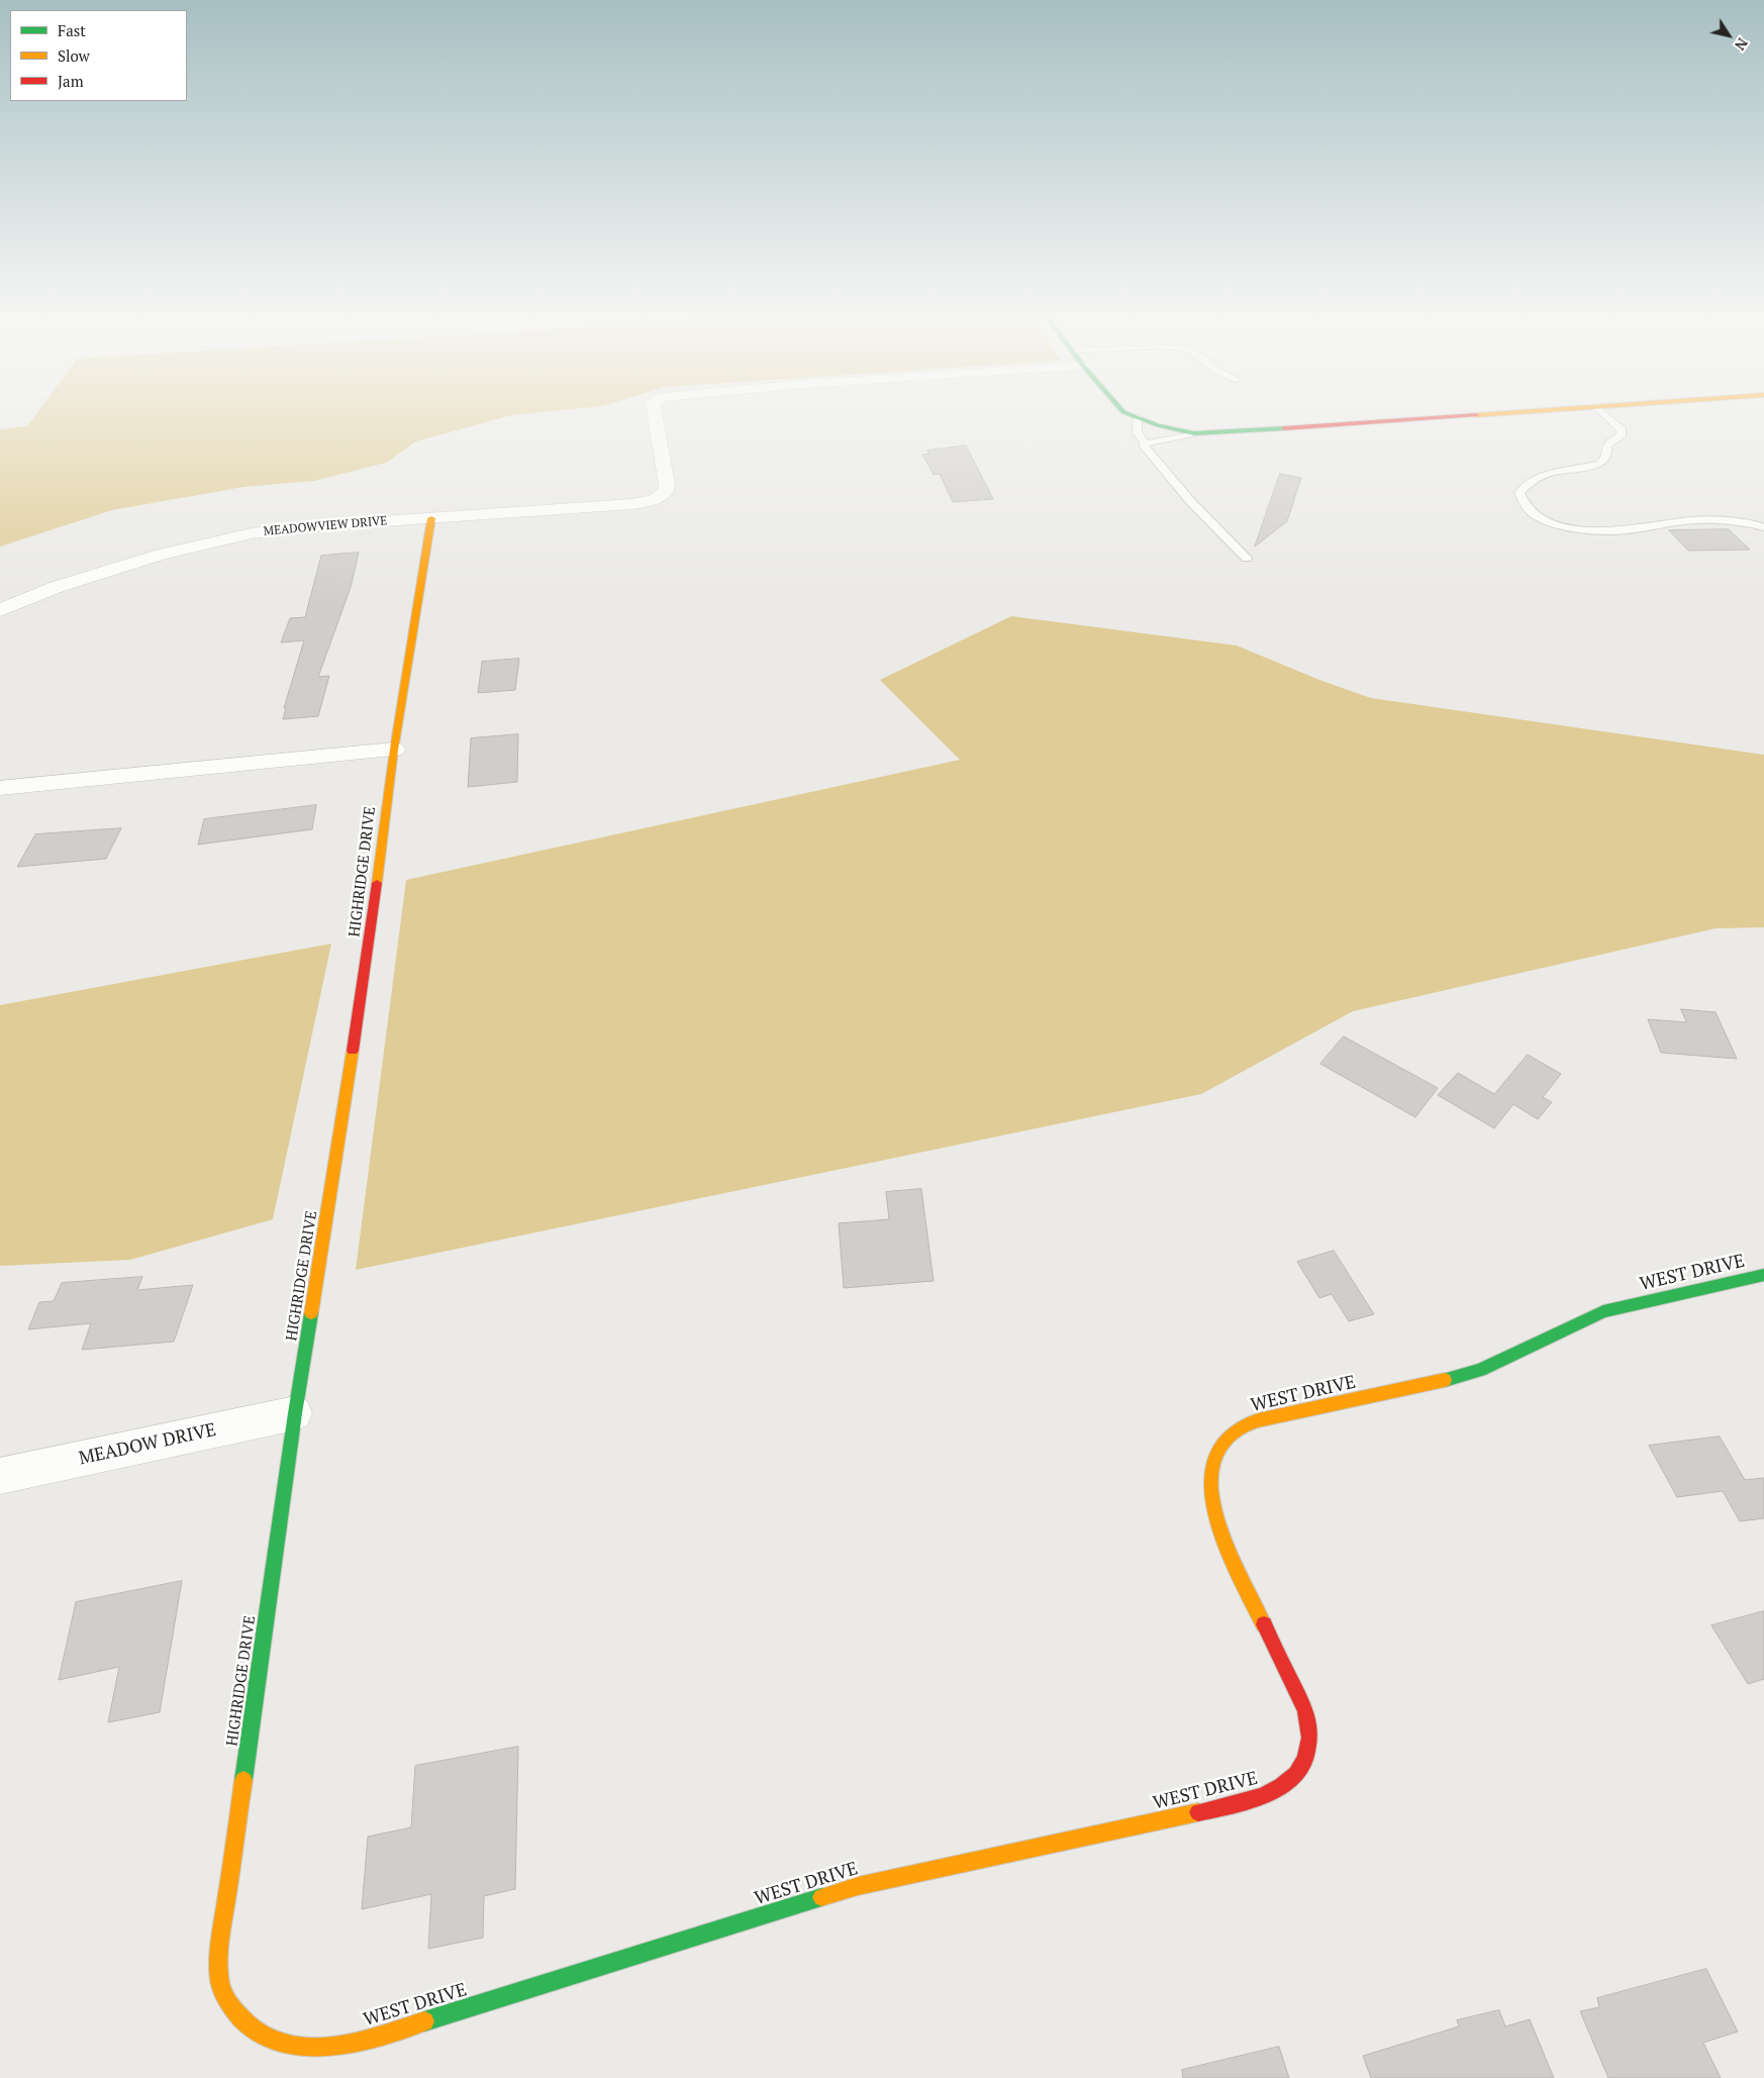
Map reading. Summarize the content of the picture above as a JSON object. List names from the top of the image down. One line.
{"streets":{"street":["MEADOWVIEW DRIVE","HIGHRIDGE DRIVE","WEST DRIVE","MEADOW DRIVE"]},"crossings":[["MEADOWVIEW DRIVE","HIGHRIDGE DRIVE"],["HIGHRIDGE DRIVE","WEST DRIVE"],["HIGHRIDGE DRIVE","MEADOW DRIVE"]],"legend":["Fast","Slow","Jam"],"north":"bottom right"}
